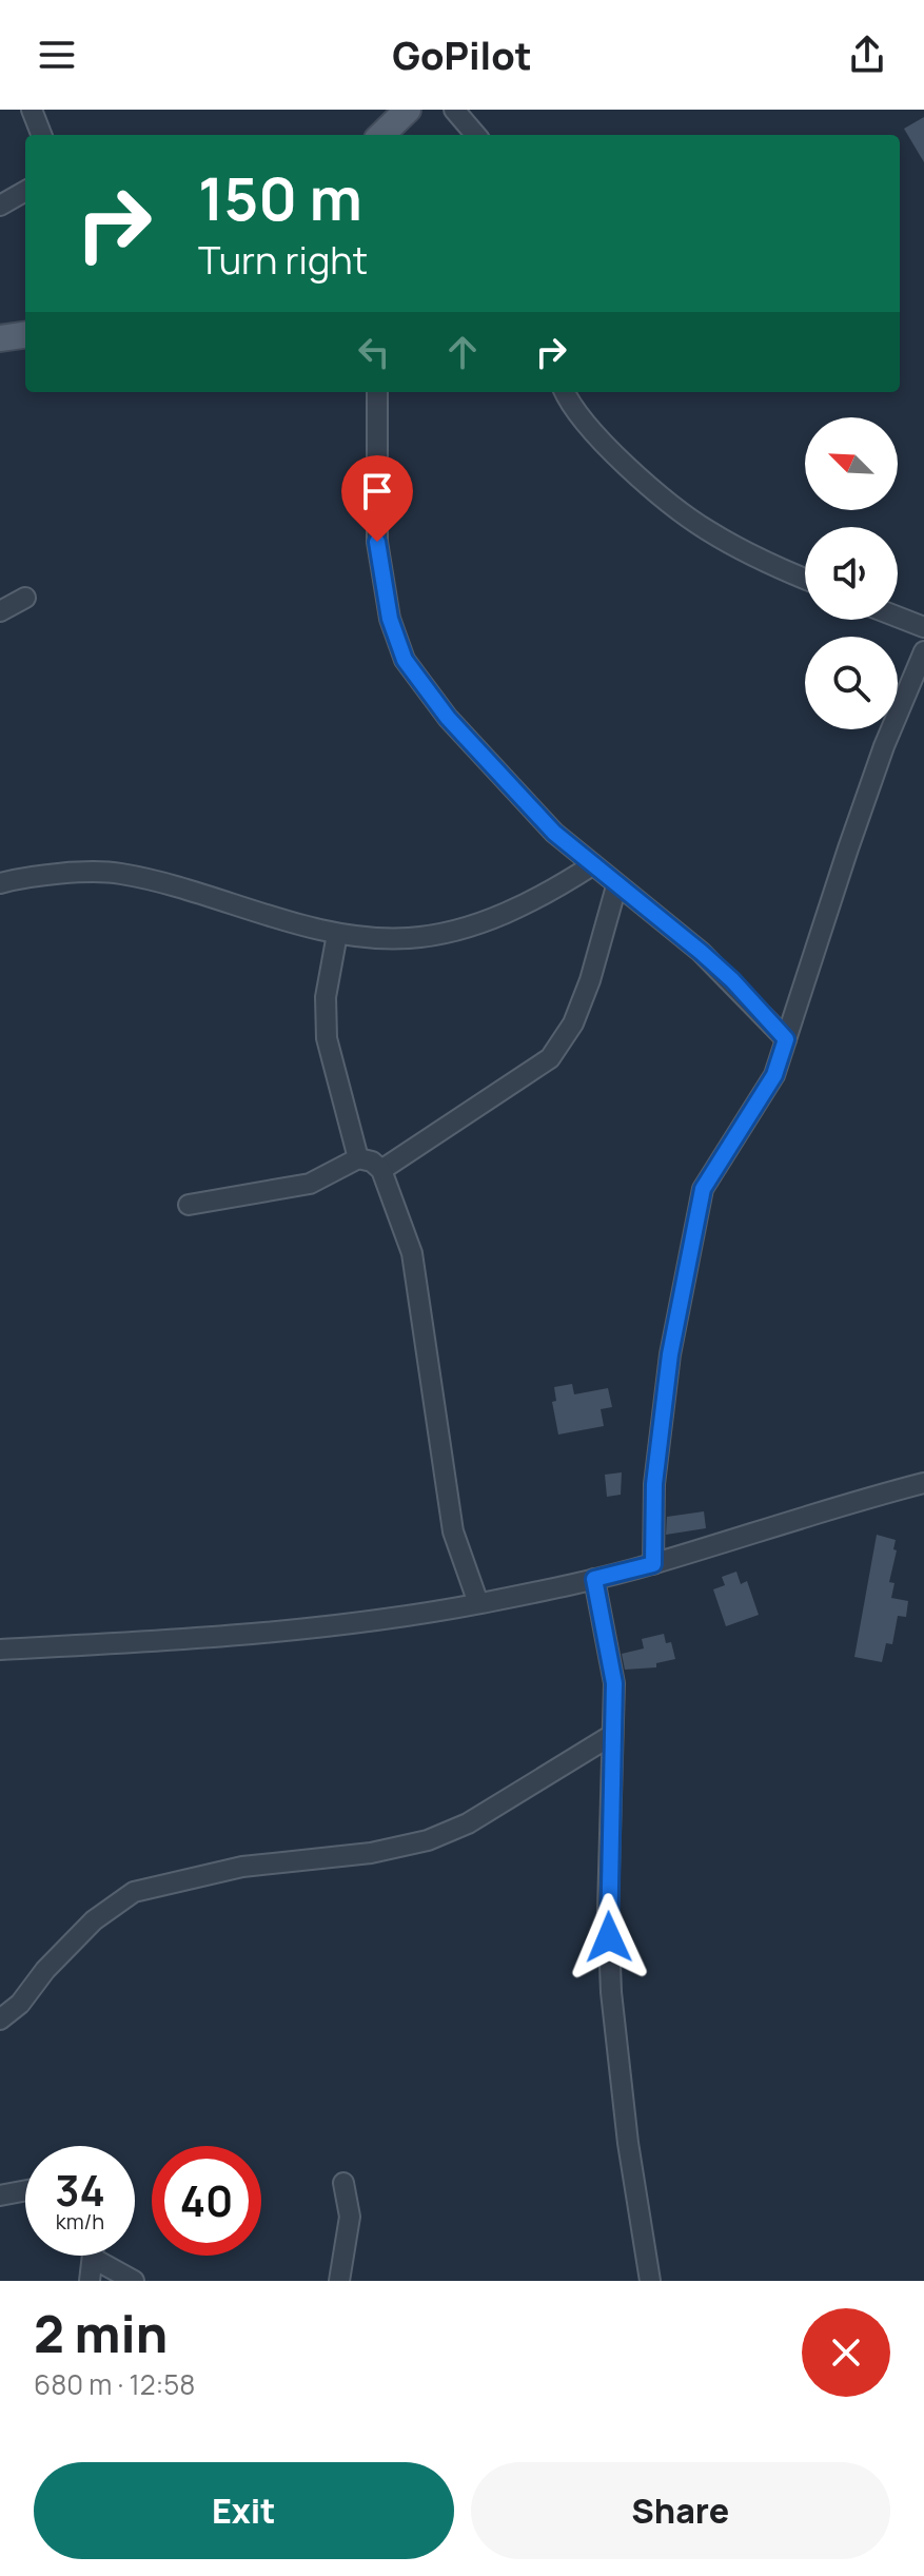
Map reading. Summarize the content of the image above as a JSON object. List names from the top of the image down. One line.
{"north":"top left","page":{"header":"GoPilot","turn":["150 m","Turn right"],"speed":"34 km/h","limit":"40","heading":["2 min","680 m · 12:58"],"buttons":["Exit","Share"]}}
